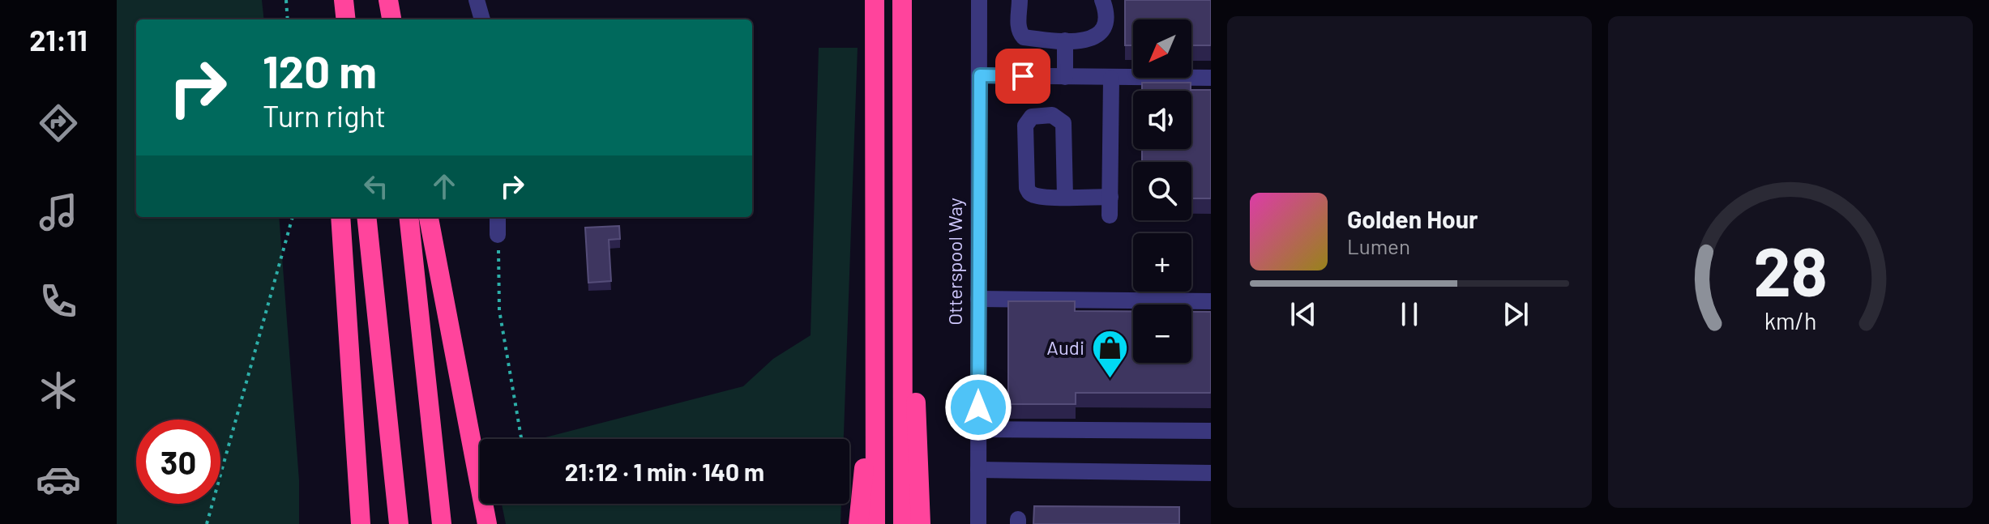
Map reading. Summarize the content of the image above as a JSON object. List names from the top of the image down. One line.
{"streets":{"street":["Otterspool Way"]},"places":{"shop":["Audi"]},"north":"bottom left","page":{"tabs":"21:11","map_buttons":["+","−"],"turn":["120 m","Turn right"],"song":["Golden Hour","Lumen"],"limit":"30","trip":"21:12 · 1 min · 140 m","gauge":["28","km/h"]}}
